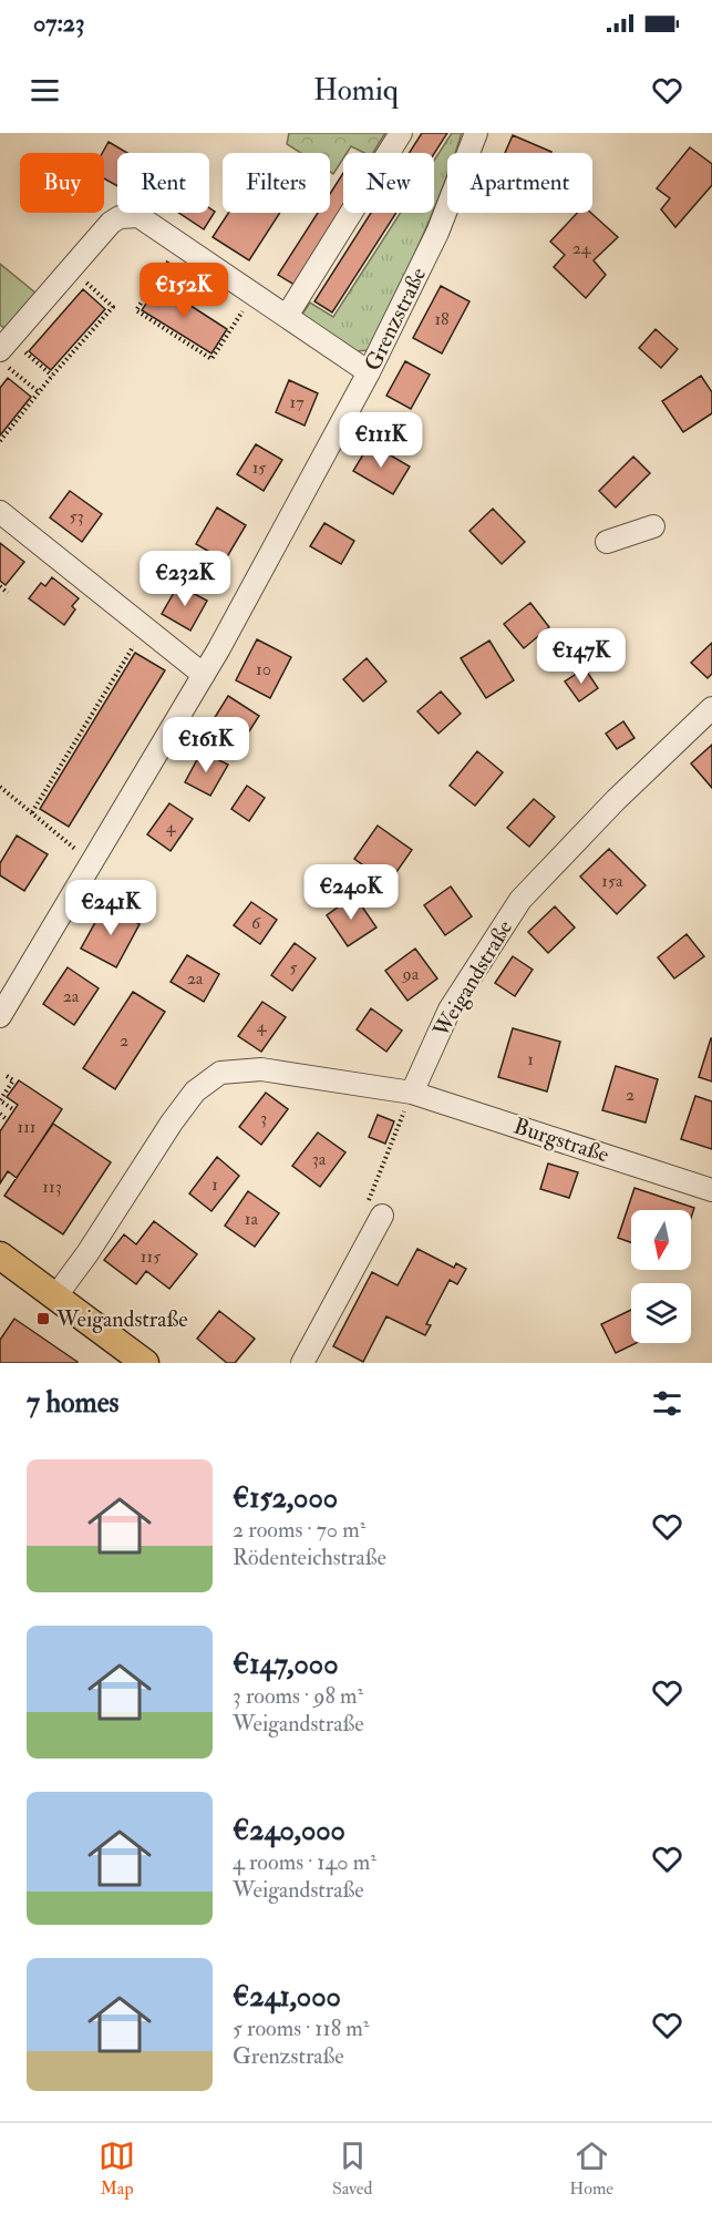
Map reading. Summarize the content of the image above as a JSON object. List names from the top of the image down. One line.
{"streets":{"street":["Grenzstraße","Weigandstraße","Burgstraße"]},"crossings":[["Weigandstraße","Burgstraße"]],"places":{"transit":["Weigandstraße"]},"house_numbers":["24","18","17","15","53","10","4","15a","6","5","9a","2a","2a","4","2","1","2","3","111","3a","1","113","1a","115"],"north":"bottom","page":{"status":"07:23","header":"Homiq","chip":["Buy","Rent","Filters","New","Apartment"],"price":["€152K","€111K","€232K","€147K","€161K","€240K","€241K"],"heading":"7 homes","list":[{"name":"€152,000","note":"2 rooms · 70 m² · Rödenteichstraße"},{"name":"€147,000","note":"3 rooms · 98 m² · Weigandstraße"},{"name":"€240,000","note":"4 rooms · 140 m² · Weigandstraße"},{"name":"€241,000","note":"5 rooms · 118 m² · Grenzstraße"}],"tabs":["Map","Saved","Home"]}}
